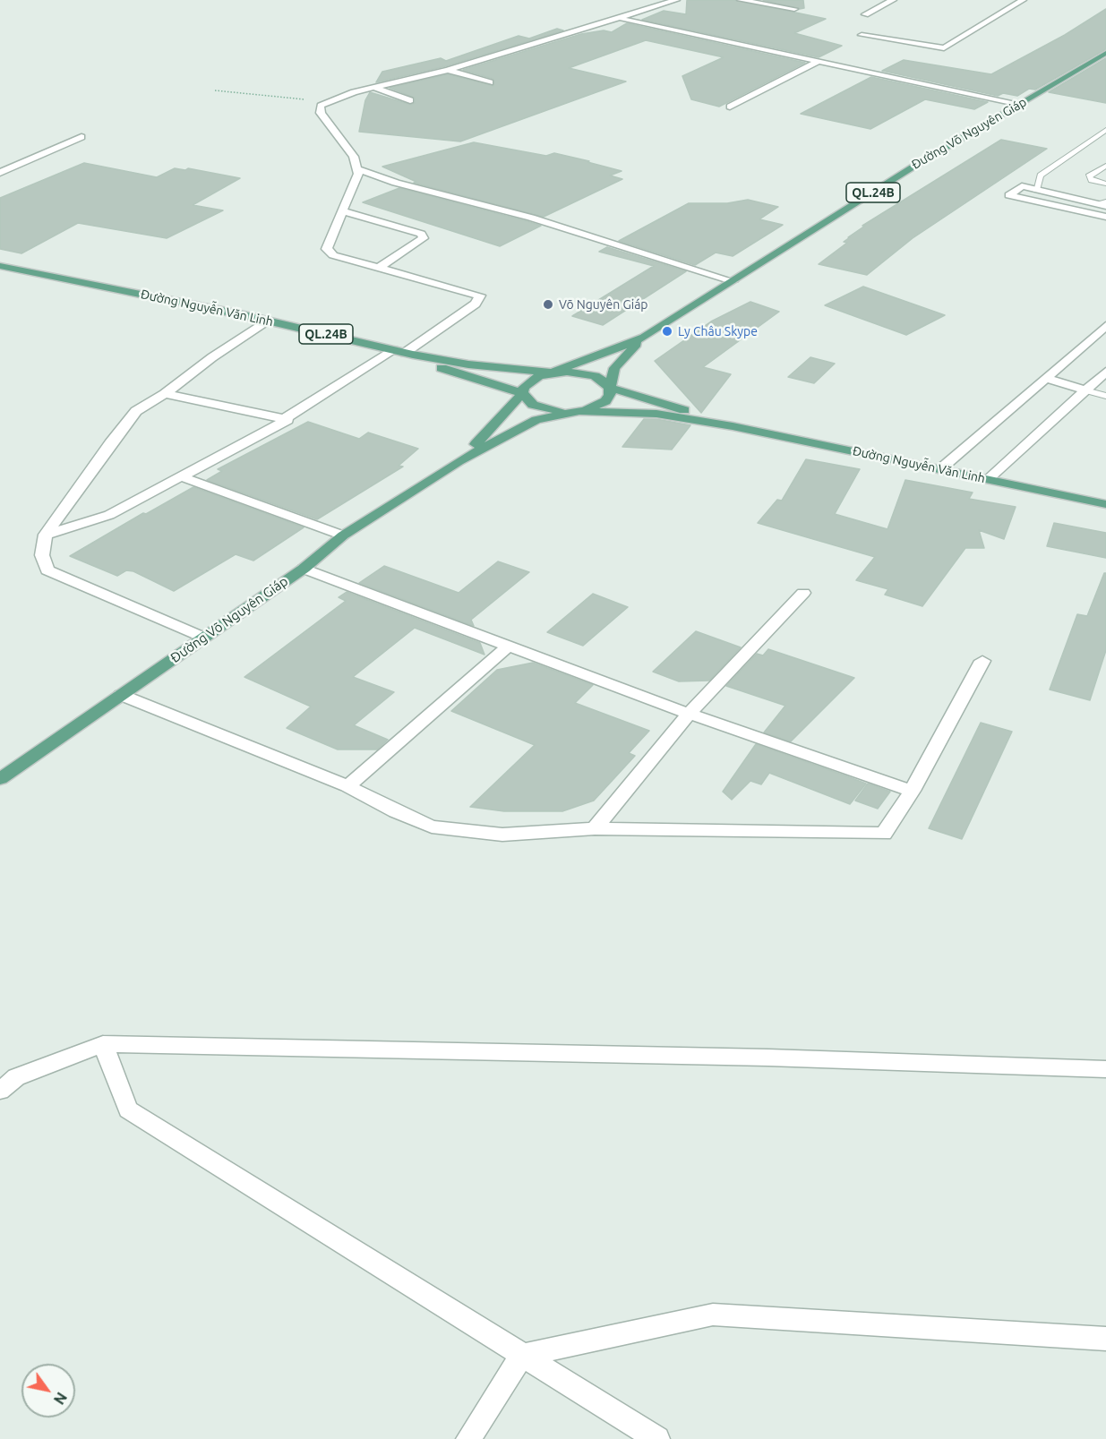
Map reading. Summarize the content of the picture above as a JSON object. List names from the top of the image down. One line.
{"streets":{"main road":["Đường Võ Nguyên Giáp","QL.24B","Đường Nguyễn Văn Linh"]},"crossings":[["Đường Võ Nguyên Giáp","QL.24B"],["Đường Võ Nguyên Giáp","Đường Nguyễn Văn Linh"],["QL.24B","Đường Nguyễn Văn Linh"]],"places":["Võ Nguyên Giáp","Ly Châu Skype"],"north":"bottom right"}
